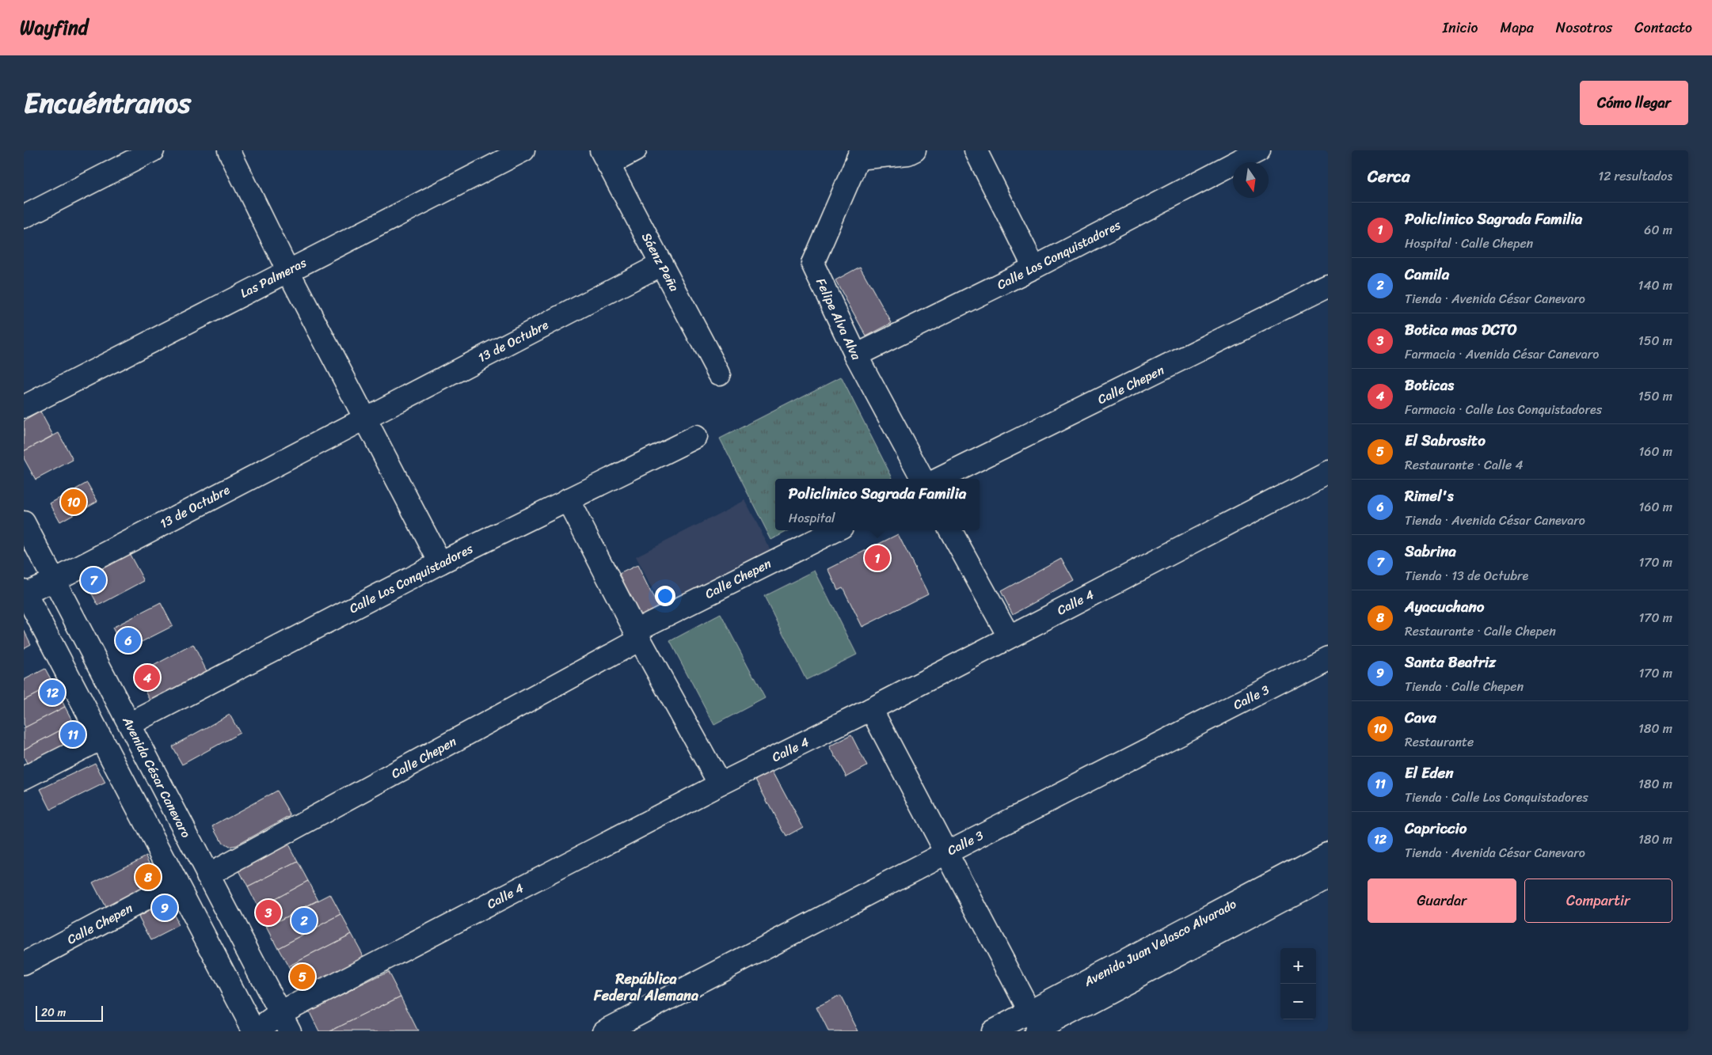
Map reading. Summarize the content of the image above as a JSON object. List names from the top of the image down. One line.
{"streets":{"street":["Calle Los Conquistadores","Sáenz Peña","Las Palmeras","Felipe Alva Alva","13 de Octubre","Calle Chepen","Calle 4","Calle 3","Avenida César Canevaro","Avenida Juan Velasco Alvarado"]},"crossings":[["Calle Los Conquistadores","Felipe Alva Alva"],["Calle Los Conquistadores","Avenida César Canevaro"],["Sáenz Peña","13 de Octubre"],["13 de Octubre","Avenida César Canevaro"],["Calle Chepen","Avenida César Canevaro"],["Calle 4","Avenida César Canevaro"]],"districts":["República Federal Alemana"],"scale_bar":"20 m","north":"bottom","page":{"header":"Wayfind","nav":["Inicio","Mapa","Nosotros","Contacto"],"title":"Encuéntranos","buttons":["Cómo llegar",["Guardar","Compartir"]],"heading":["Cerca","12 resultados"],"list":[{"mark":"1","name":"Policlinico Sagrada Familia","note":"Hospital · Calle Chepen","value":"60 m"},{"mark":"2","name":"Camila","note":"Tienda · Avenida César Canevaro","value":"140 m"},{"mark":"3","name":"Botica mas DCTO","note":"Farmacia · Avenida César Canevaro","value":"150 m"},{"mark":"4","name":"Boticas","note":"Farmacia · Calle Los Conquistadores","value":"150 m"},{"mark":"5","name":"El Sabrosito","note":"Restaurante · Calle 4","value":"160 m"},{"mark":"6","name":"Rimel's","note":"Tienda · Avenida César Canevaro","value":"160 m"},{"mark":"7","name":"Sabrina","note":"Tienda · 13 de Octubre","value":"170 m"},{"mark":"8","name":"Ayacuchano","note":"Restaurante · Calle Chepen","value":"170 m"},{"mark":"9","name":"Santa Beatriz","note":"Tienda · Calle Chepen","value":"170 m"},{"mark":"10","name":"Cava","note":"Restaurante","value":"180 m"},{"mark":"11","name":"El Eden","note":"Tienda · Calle Los Conquistadores","value":"180 m"},{"mark":"12","name":"Capriccio","note":"Tienda · Avenida César Canevaro","value":"180 m"}],"popup":["Policlinico Sagrada Familia","Hospital"],"pins":["10","1","7","6","4","12","11","8","9","3","2","5"],"map_buttons":["+","−"],"scale":"20 m"}}
